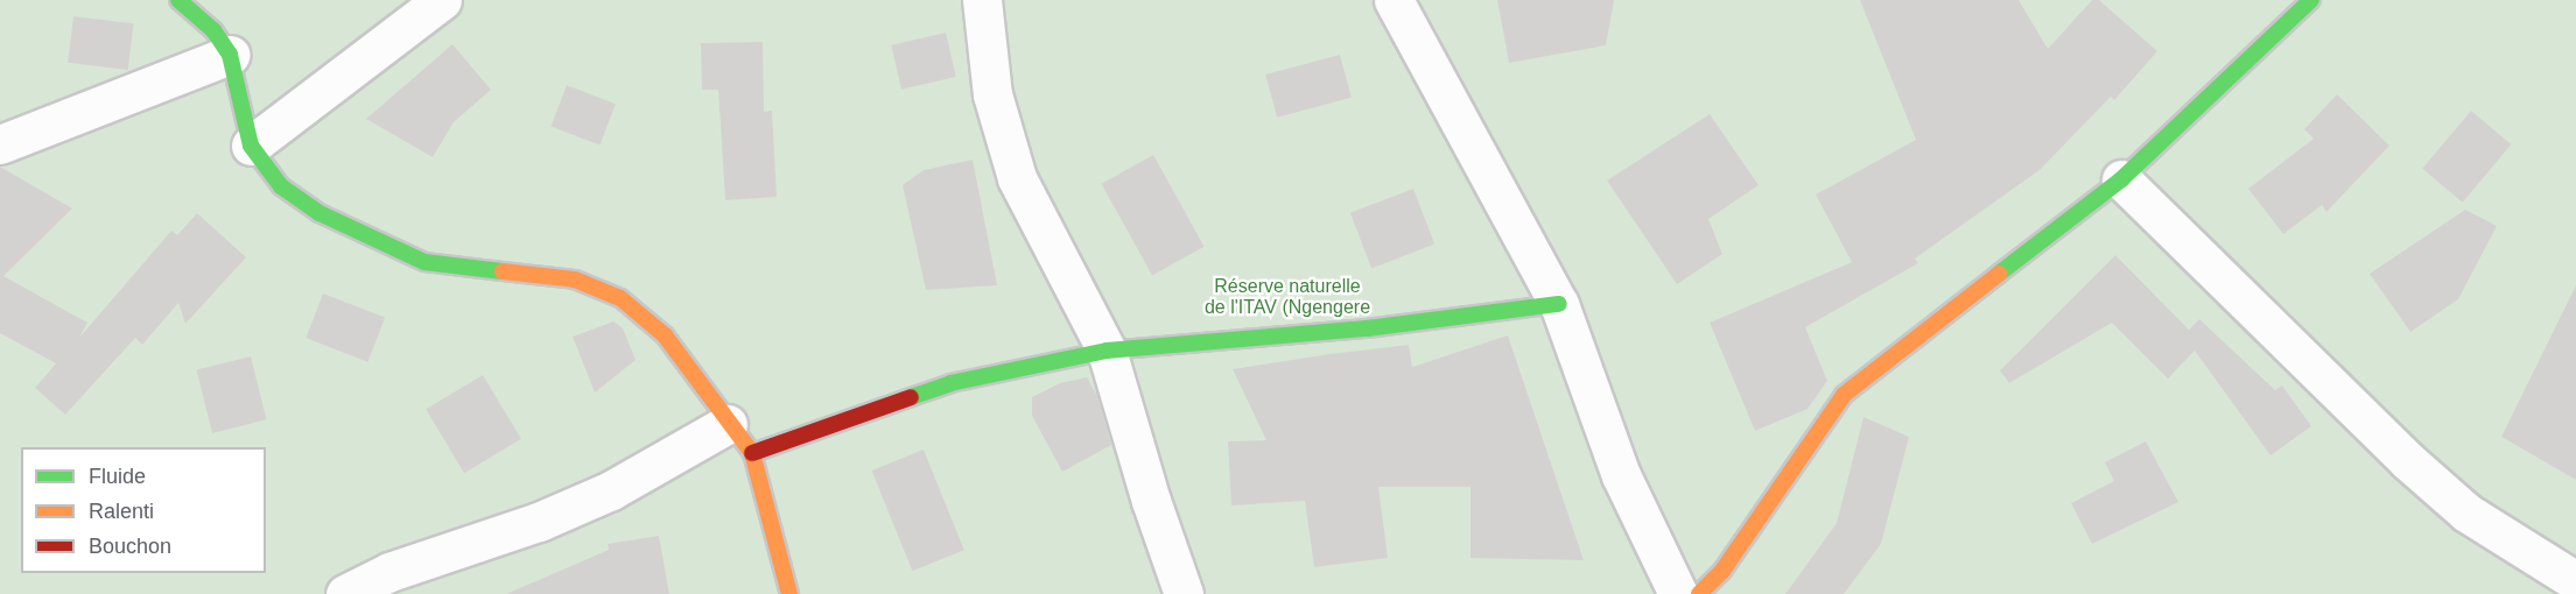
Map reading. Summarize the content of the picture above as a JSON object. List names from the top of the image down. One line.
{"parks":["Réserve naturelle de l'ITAV (Ngengere"],"legend":["Fluide","Ralenti","Bouchon"]}
